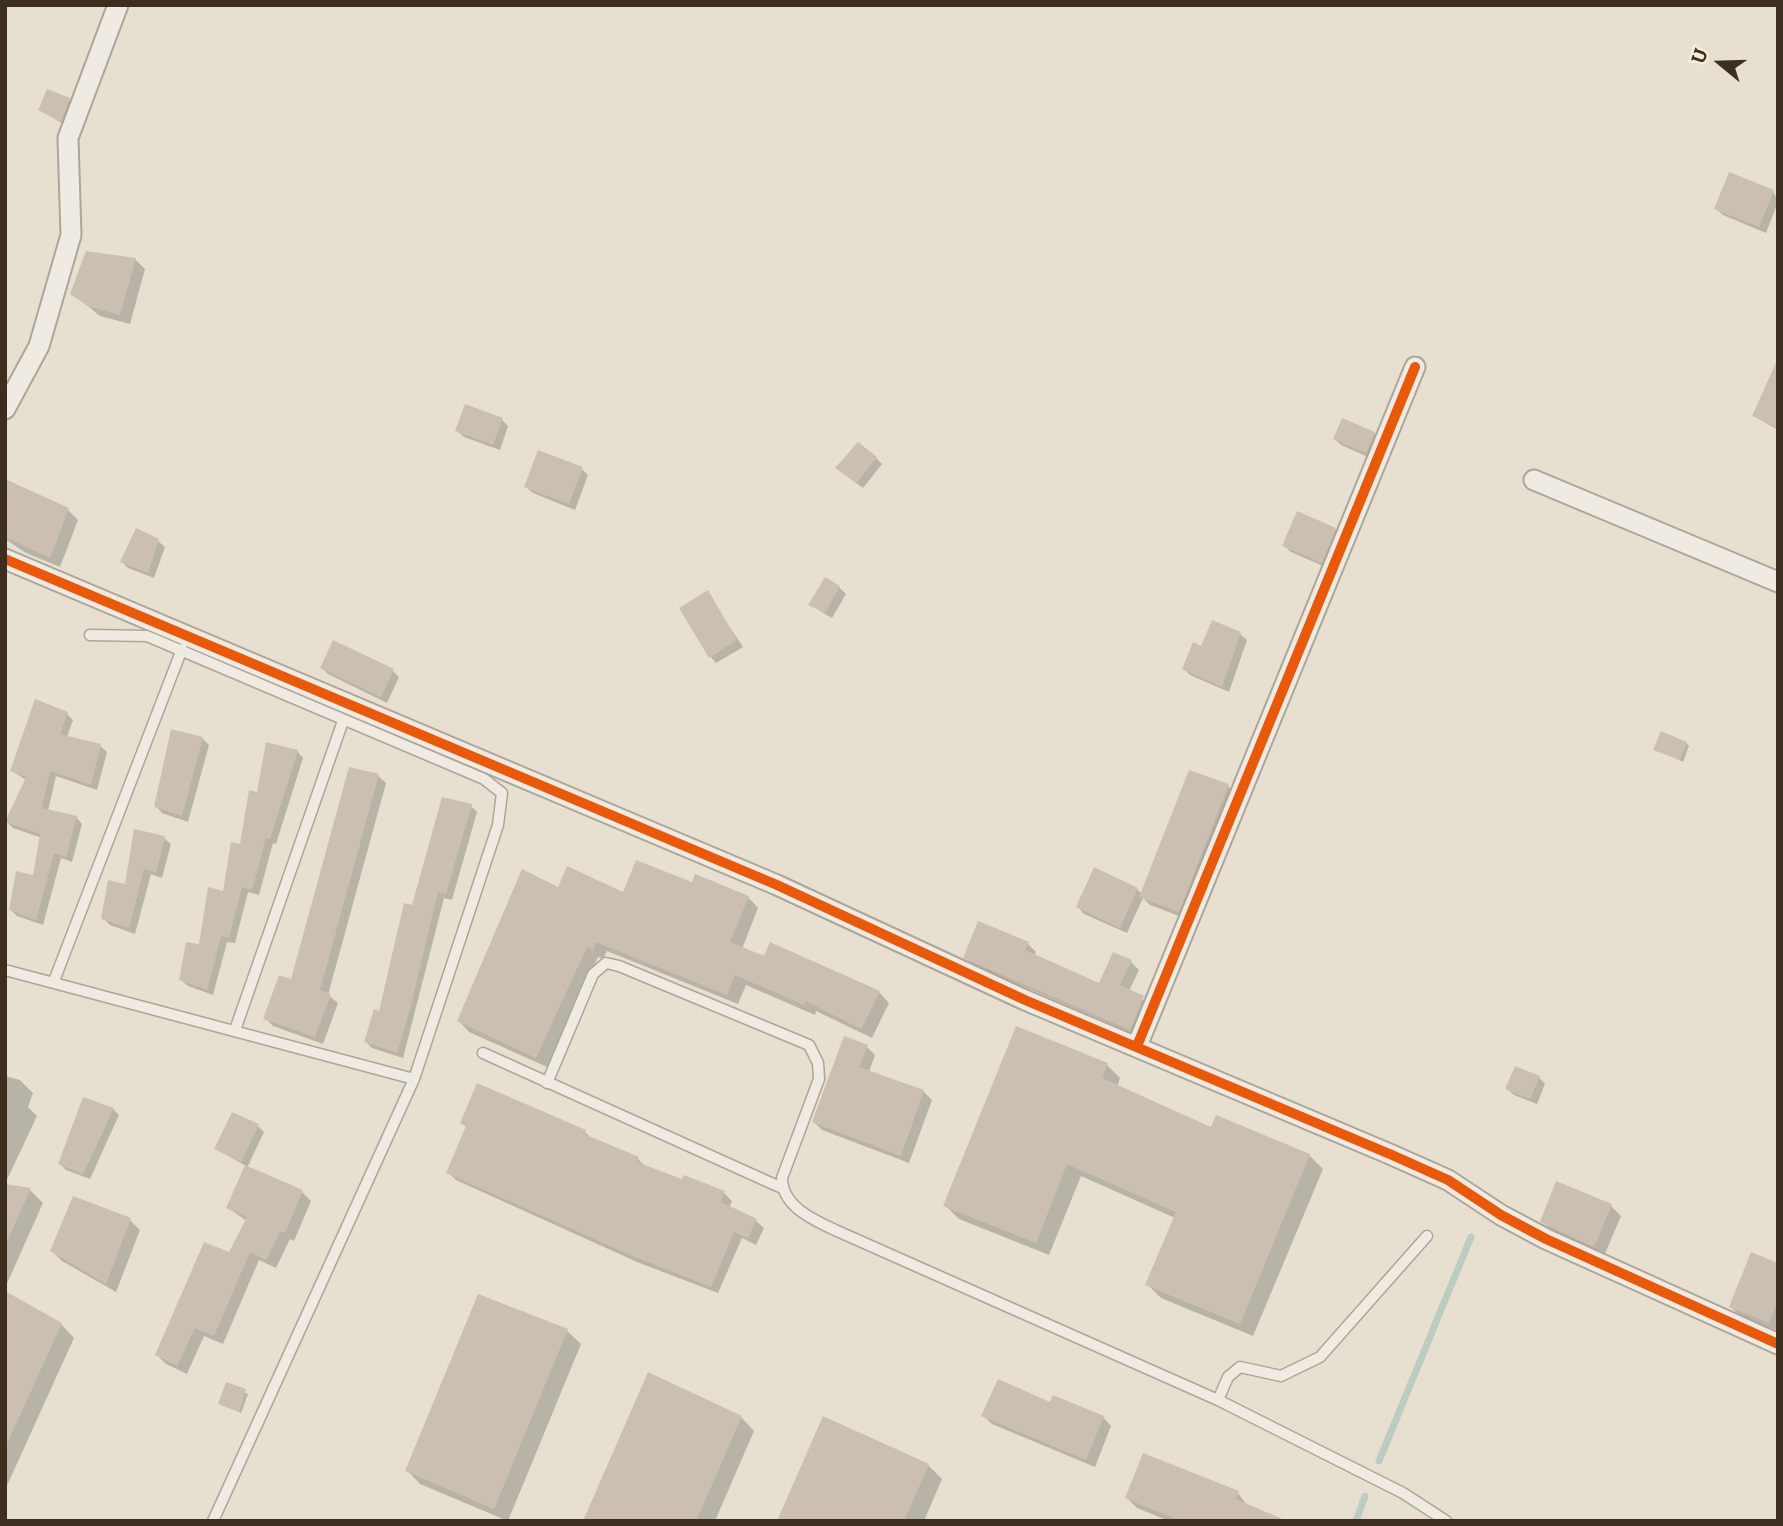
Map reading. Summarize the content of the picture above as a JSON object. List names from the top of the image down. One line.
{"north":"left"}
